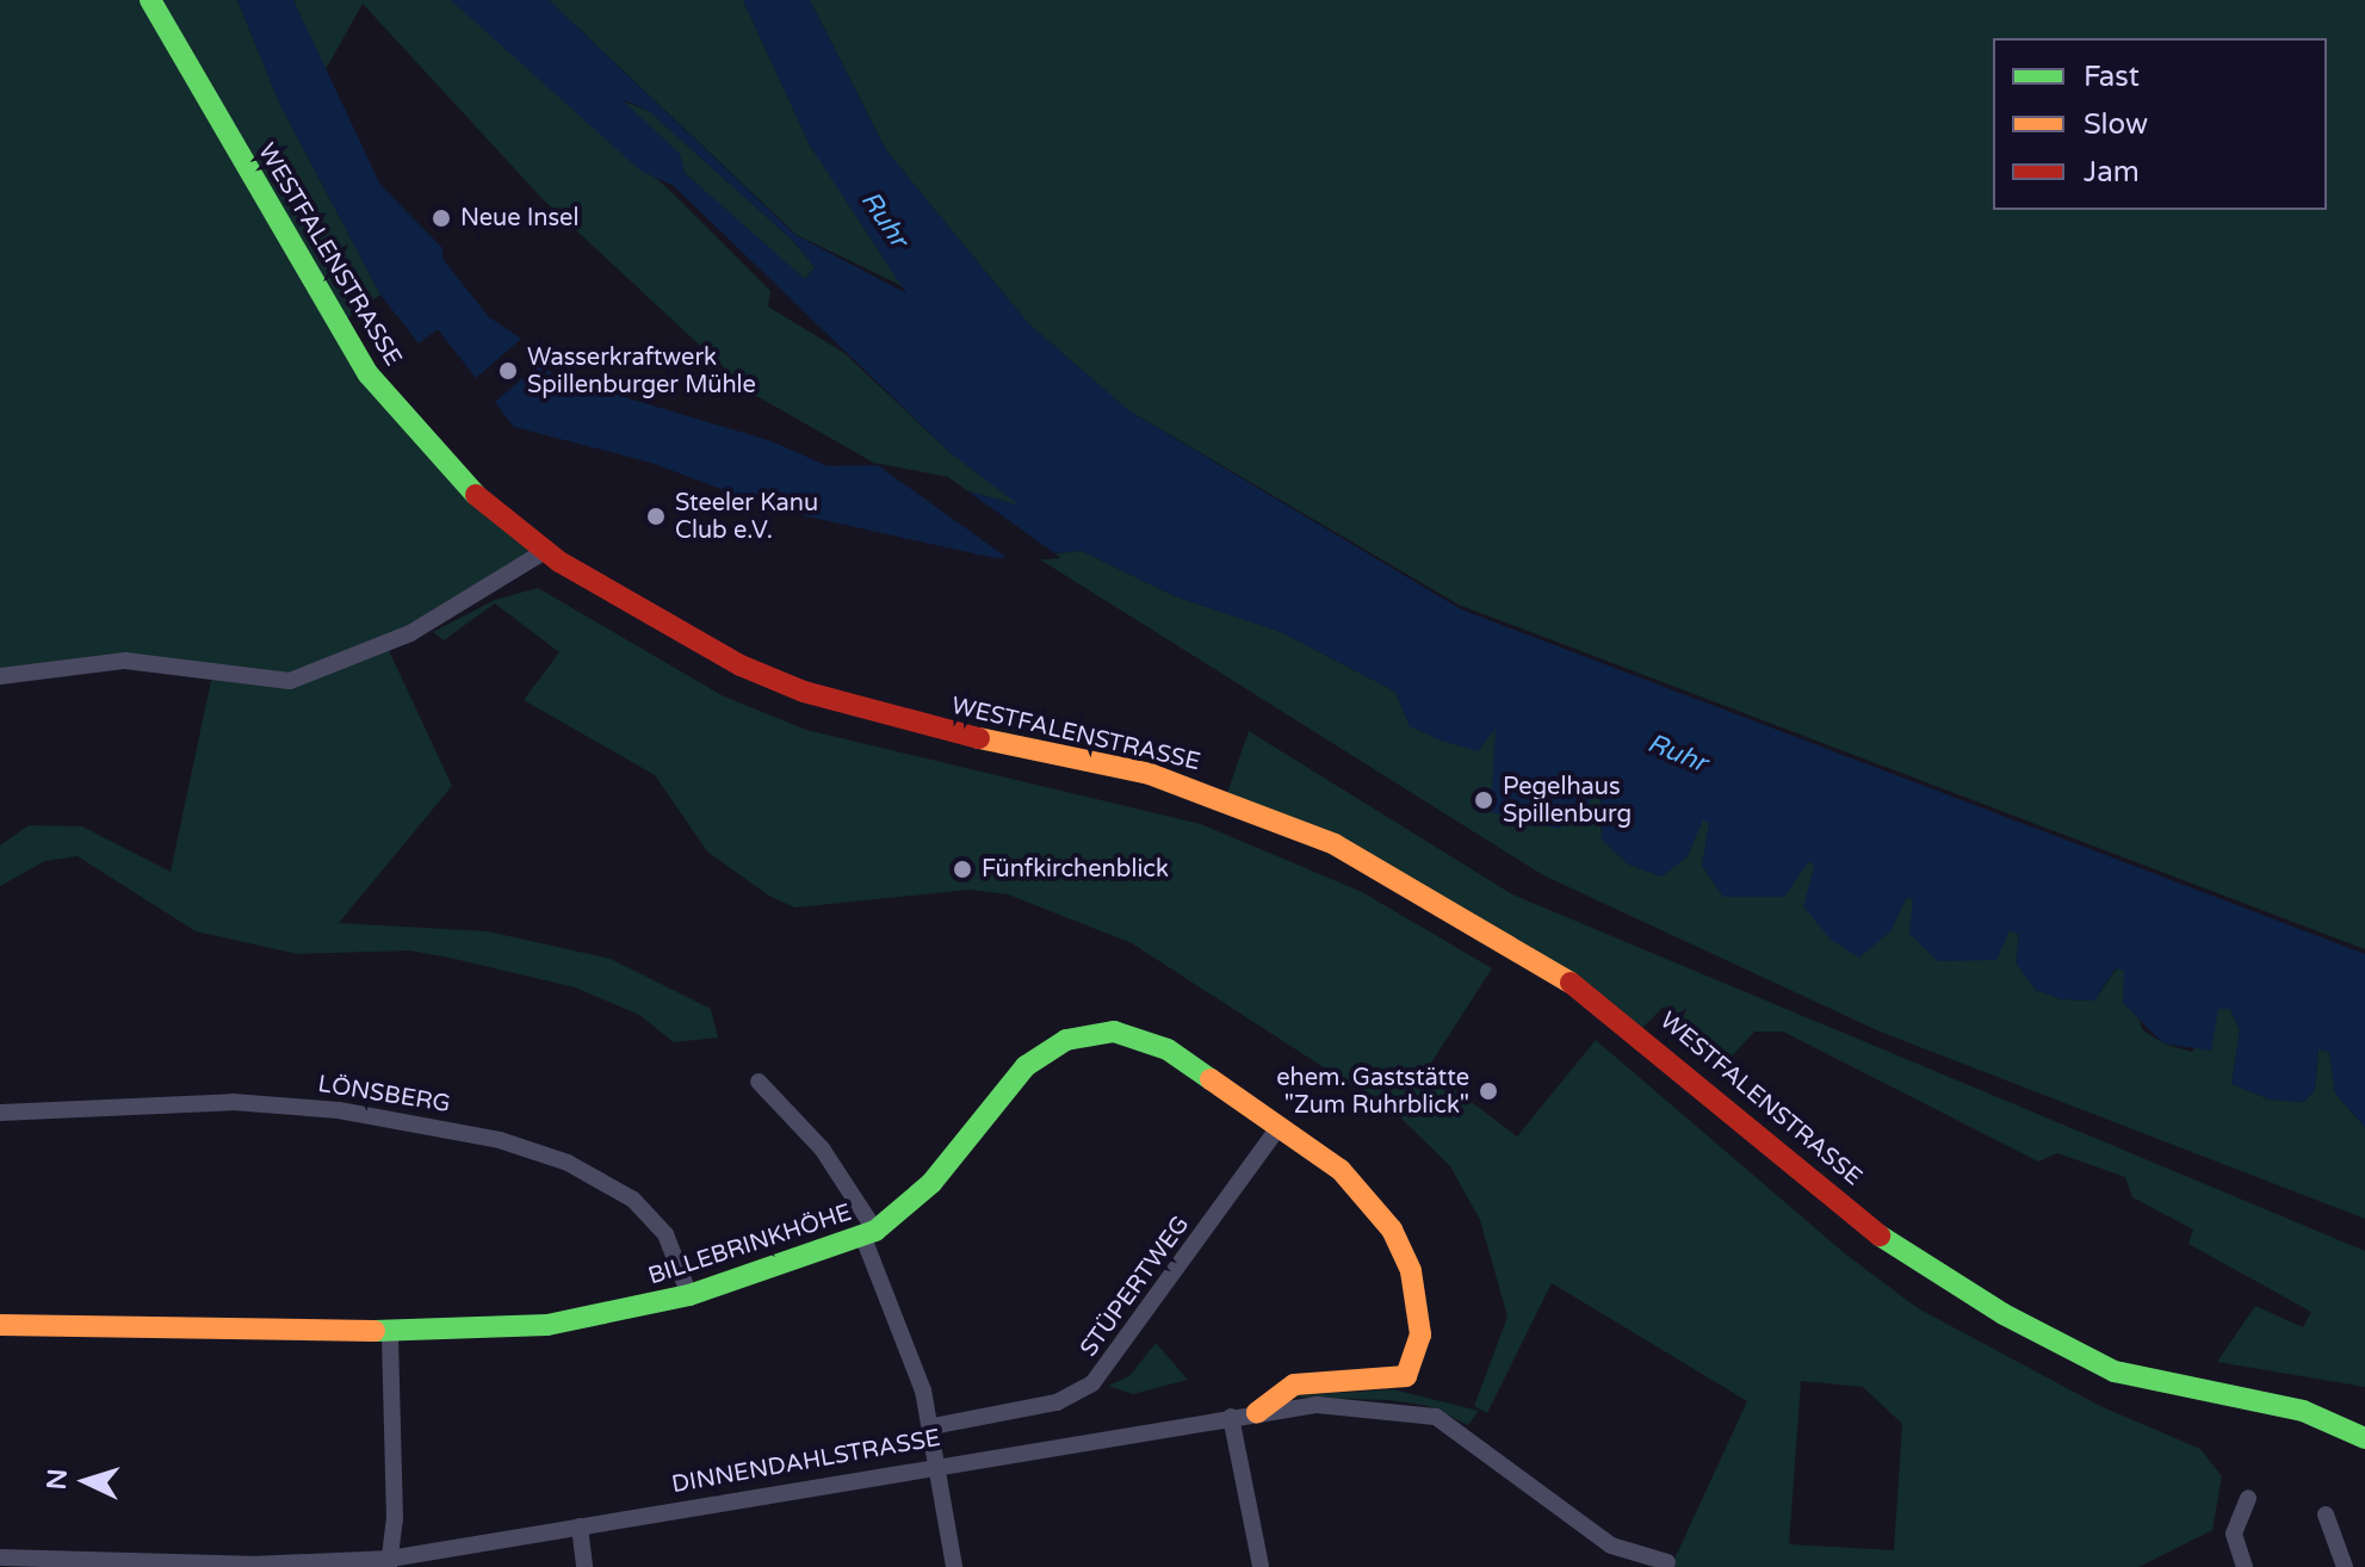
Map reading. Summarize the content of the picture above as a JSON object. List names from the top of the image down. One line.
{"streets":{"main road":["WESTFALENSTRASSE","BILLEBRINKHÖHE"],"street":["LÖNSBERG","STÜPERTWEG","DINNENDAHLSTRASSE"]},"crossings":[["LÖNSBERG","BILLEBRINKHÖHE"],["BILLEBRINKHÖHE","STÜPERTWEG"],["BILLEBRINKHÖHE","DINNENDAHLSTRASSE"]],"water":["Ruhr"],"places":["Neue Insel","Wasserkraftwerk Spillenburger Mühle","Steeler Kanu Club e.V.","Pegelhaus Spillenburg","Fünfkirchenblick","ehem. Gaststätte \"Zum Ruhrblick\""],"legend":["Fast","Slow","Jam"],"north":"left"}
